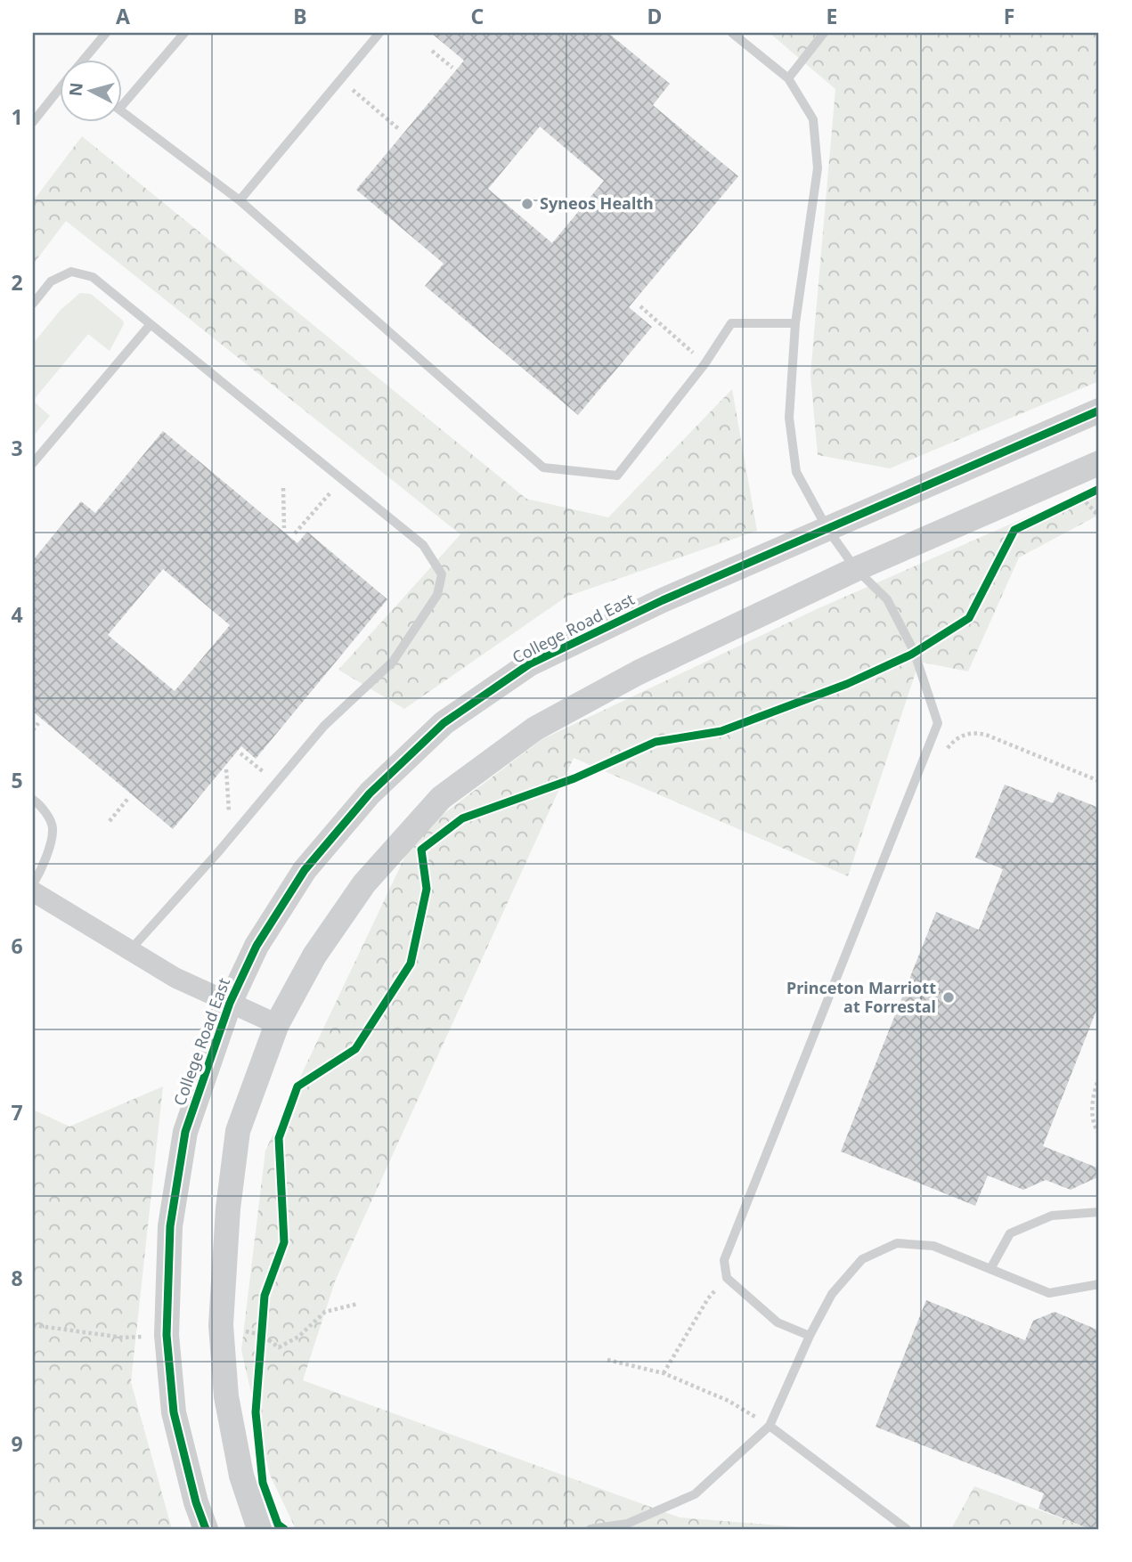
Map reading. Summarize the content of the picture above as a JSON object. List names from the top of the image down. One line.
{"streets":{"street":["College Road East"]},"places":["Syneos Health","Princeton Marriott at Forrestal"],"north":"left","grid":{"columns":["A","B","C","D","E","F"],"rows":["1","2","3","4","5","6","7","8","9"]}}
